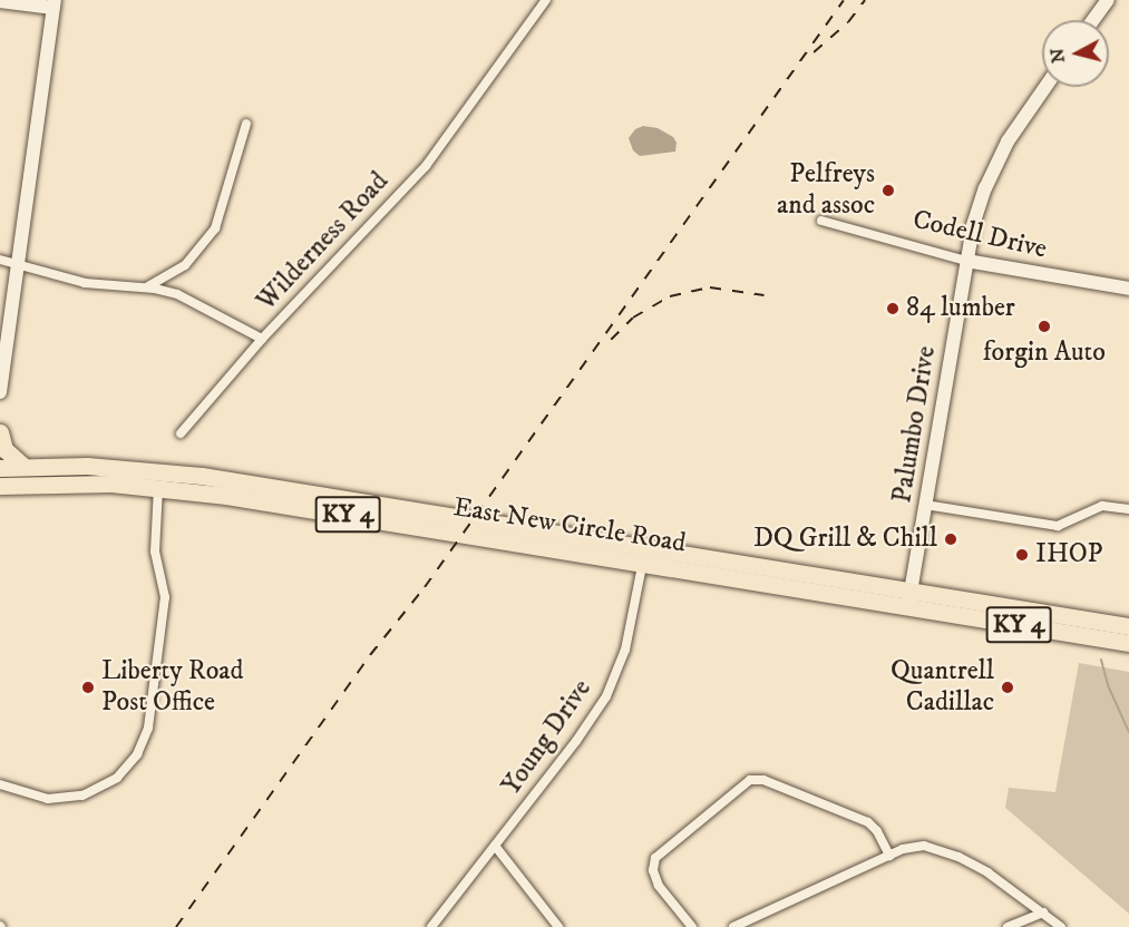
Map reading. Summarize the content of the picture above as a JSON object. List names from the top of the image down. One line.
{"streets":{"highway":["KY 4","East New Circle Road"],"street":["Codell Drive","Wilderness Road","Palumbo Drive","Young Drive"]},"crossings":[["Codell Drive","Palumbo Drive"],["Palumbo Drive","East New Circle Road"],["East New Circle Road","Young Drive"]],"places":["Pelfreys and assoc","84 lumber","forgin Auto","DQ Grill & Chill","IHOP","Liberty Road Post Office","Quantrell Cadillac"],"north":"left"}
